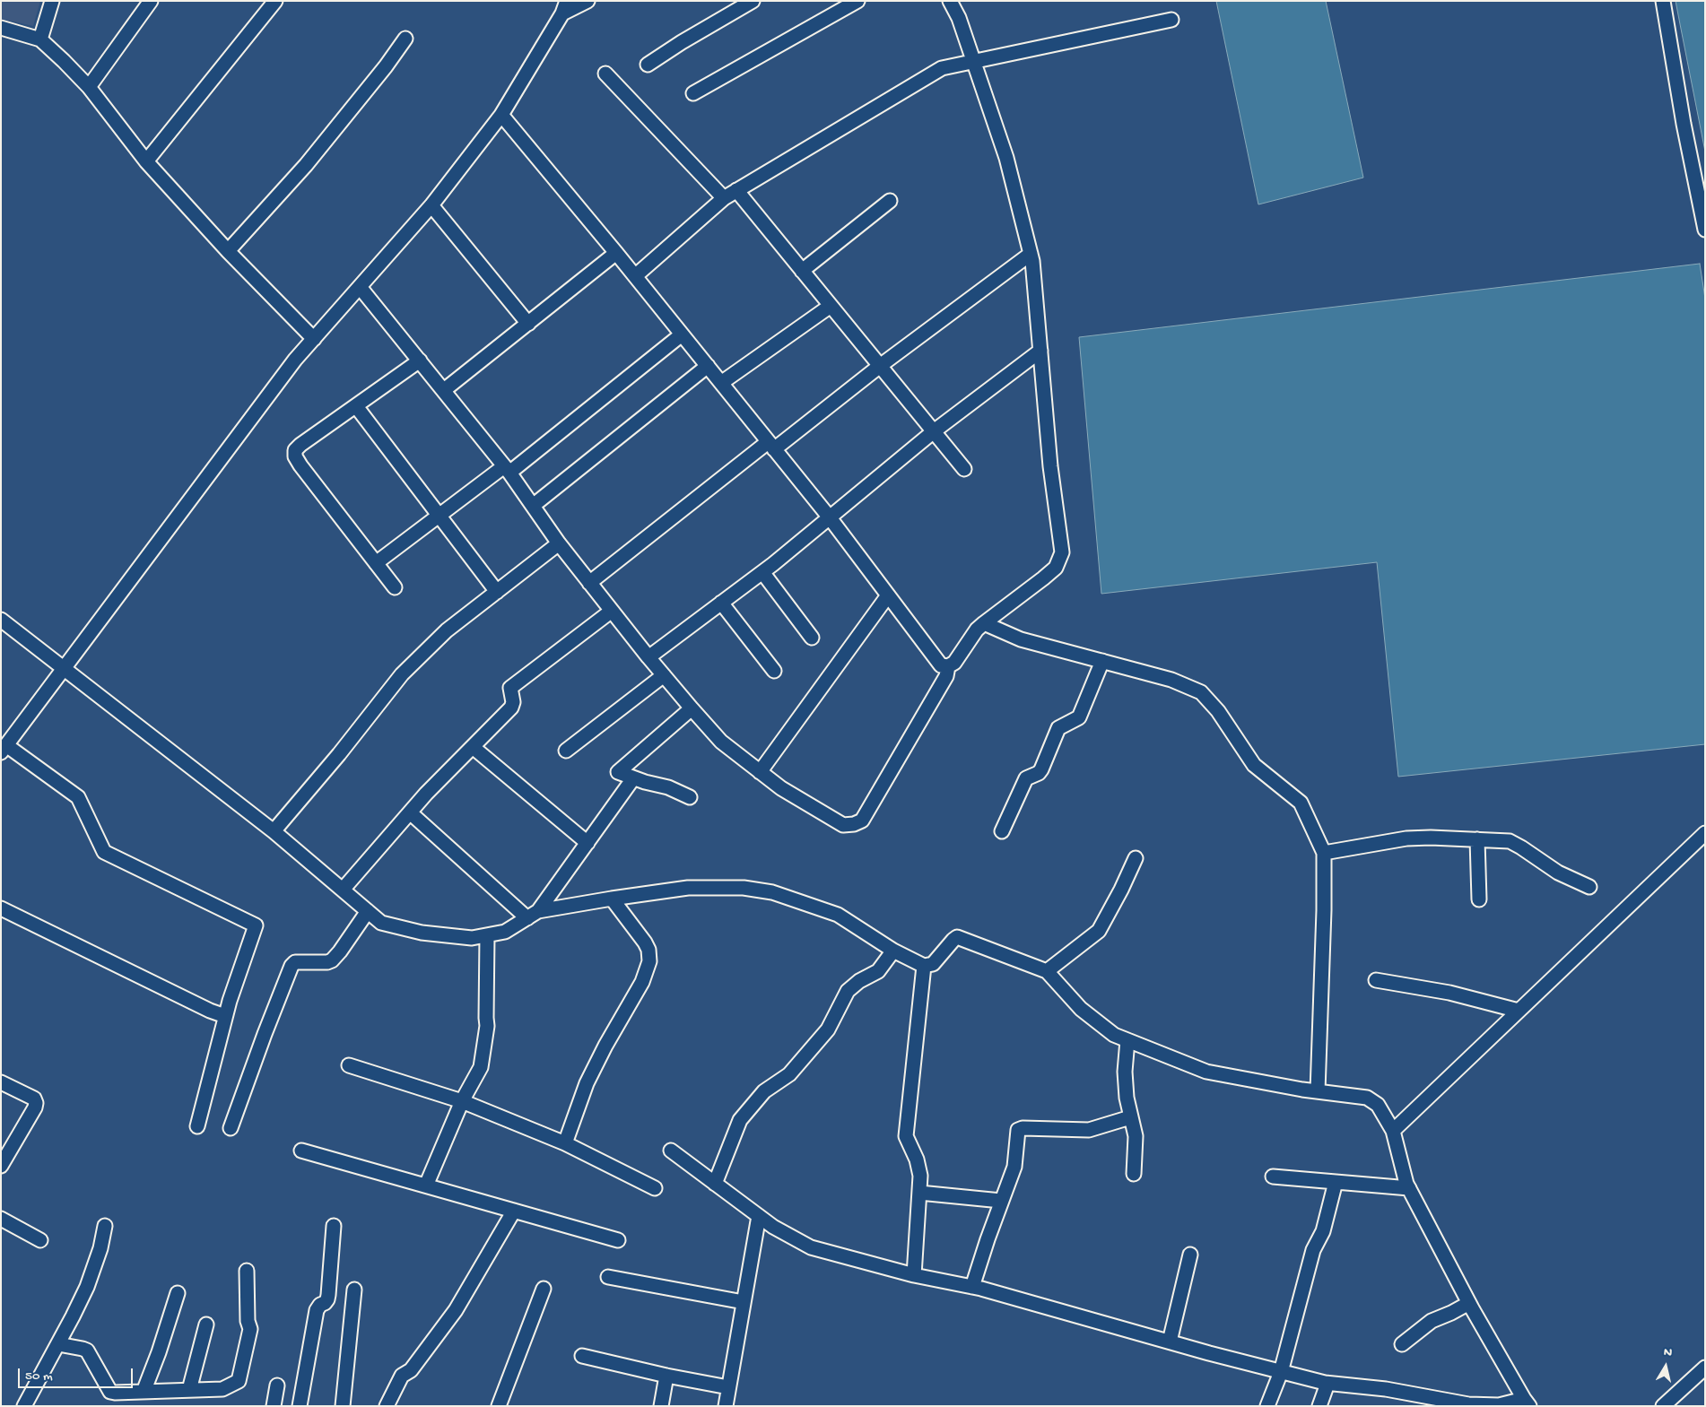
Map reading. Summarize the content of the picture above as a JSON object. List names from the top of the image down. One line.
{"scale_bar":"50 m","north":"top"}
